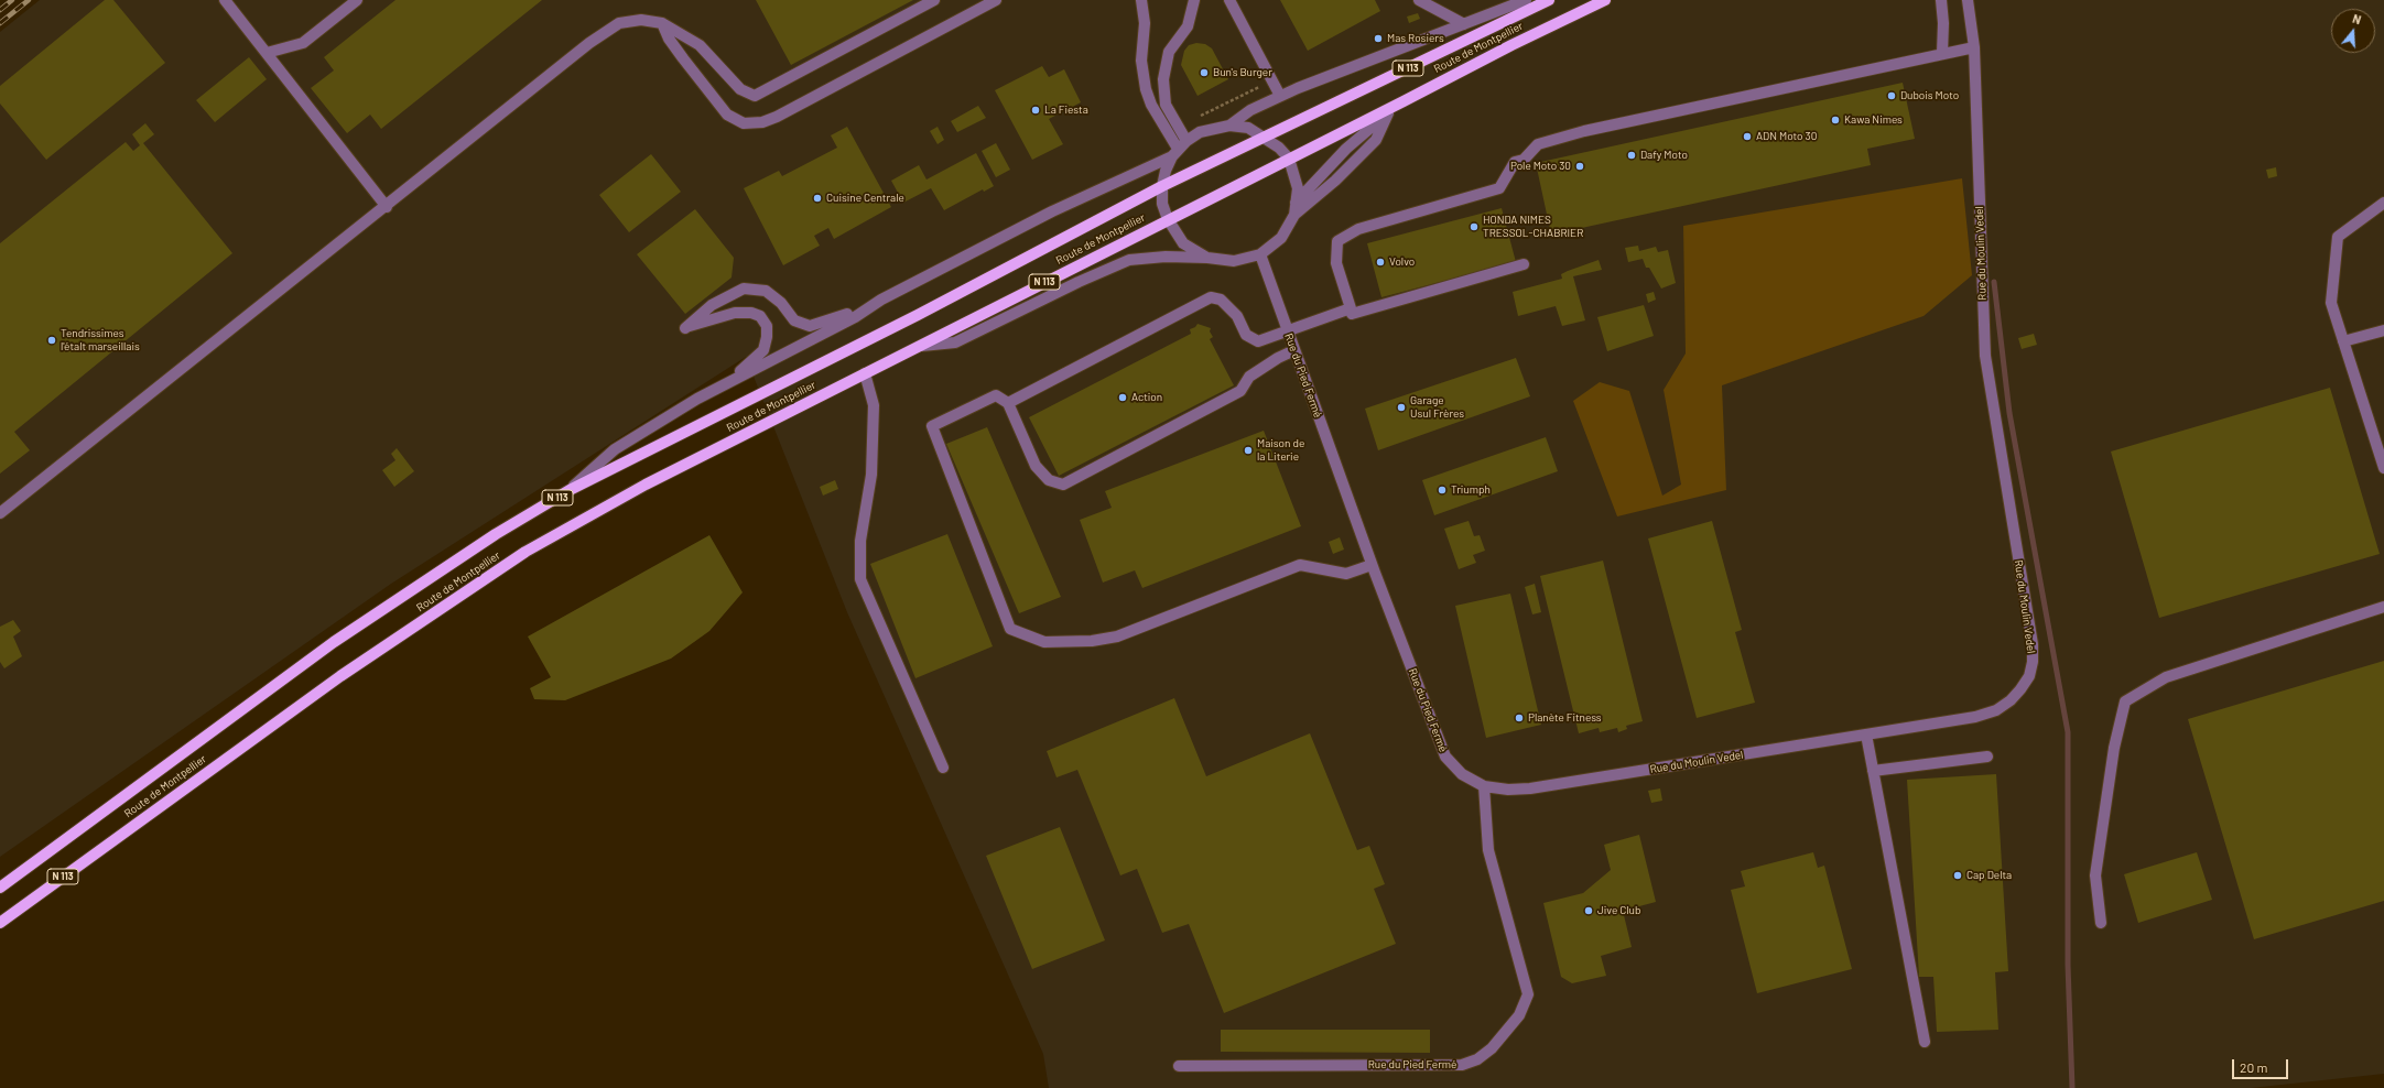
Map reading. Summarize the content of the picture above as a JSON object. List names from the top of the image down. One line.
{"streets":{"main road":["Route de Montpellier","N 113"],"street":["Rue du Moulin Vedel","Rue du Pied Fermé"]},"crossings":[["Rue du Moulin Vedel","Rue du Pied Fermé"]],"places":["Mas Rosiers","Bun's Burger","Dubois Moto","La Fiesta","Kawa Nimes","ADN Moto 30","Dafy Moto","Pole Moto 30","Cuisine Centrale","HONDA NIMES TRESSOL-CHABRIER","Volvo","Tendrissimes l'étalt marseillais","Action","Garage Usul Frères","Maison de la Literie","Triumph","Planète Fitness","Cap Delta","Jive Club"],"scale_bar":"20 m","north":"top"}
